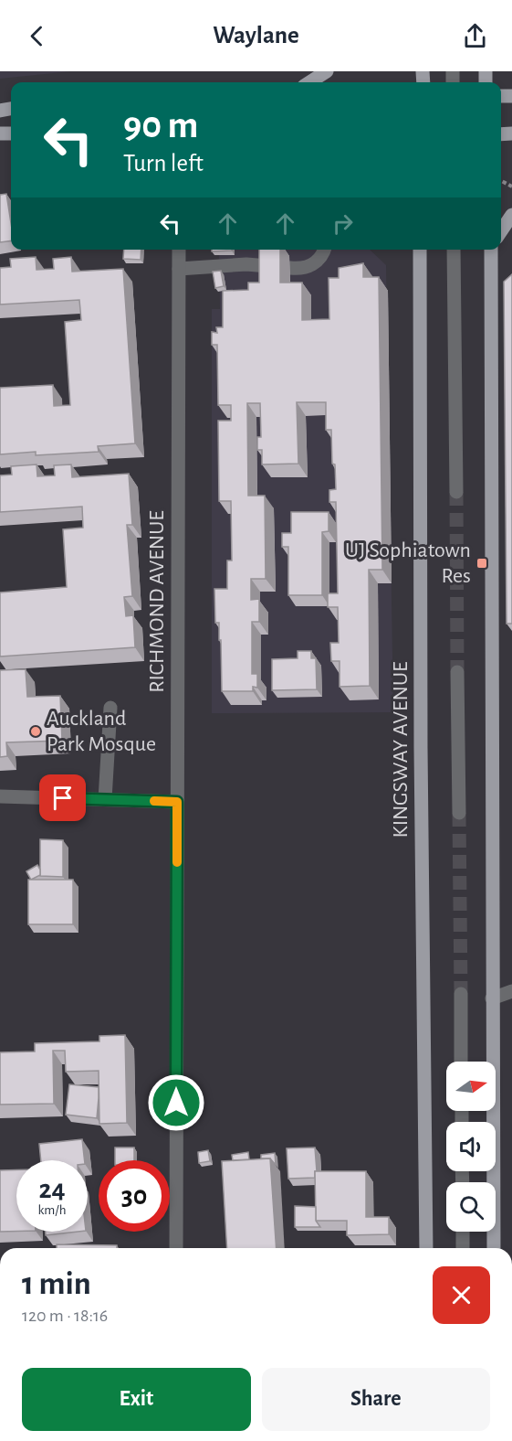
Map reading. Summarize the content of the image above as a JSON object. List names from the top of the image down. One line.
{"streets":{"main road":["KINGSWAY AVENUE"],"street":["RICHMOND AVENUE"]},"places":{"transit":["UJ Sophiatown Res"],"other":["Auckland Park Mosque"]},"north":"right","page":{"header":"Waylane","turn":["90 m","Turn left"],"speed":"24 km/h","limit":"30","heading":["1 min","120 m · 18:16"],"buttons":["Exit","Share"]}}
